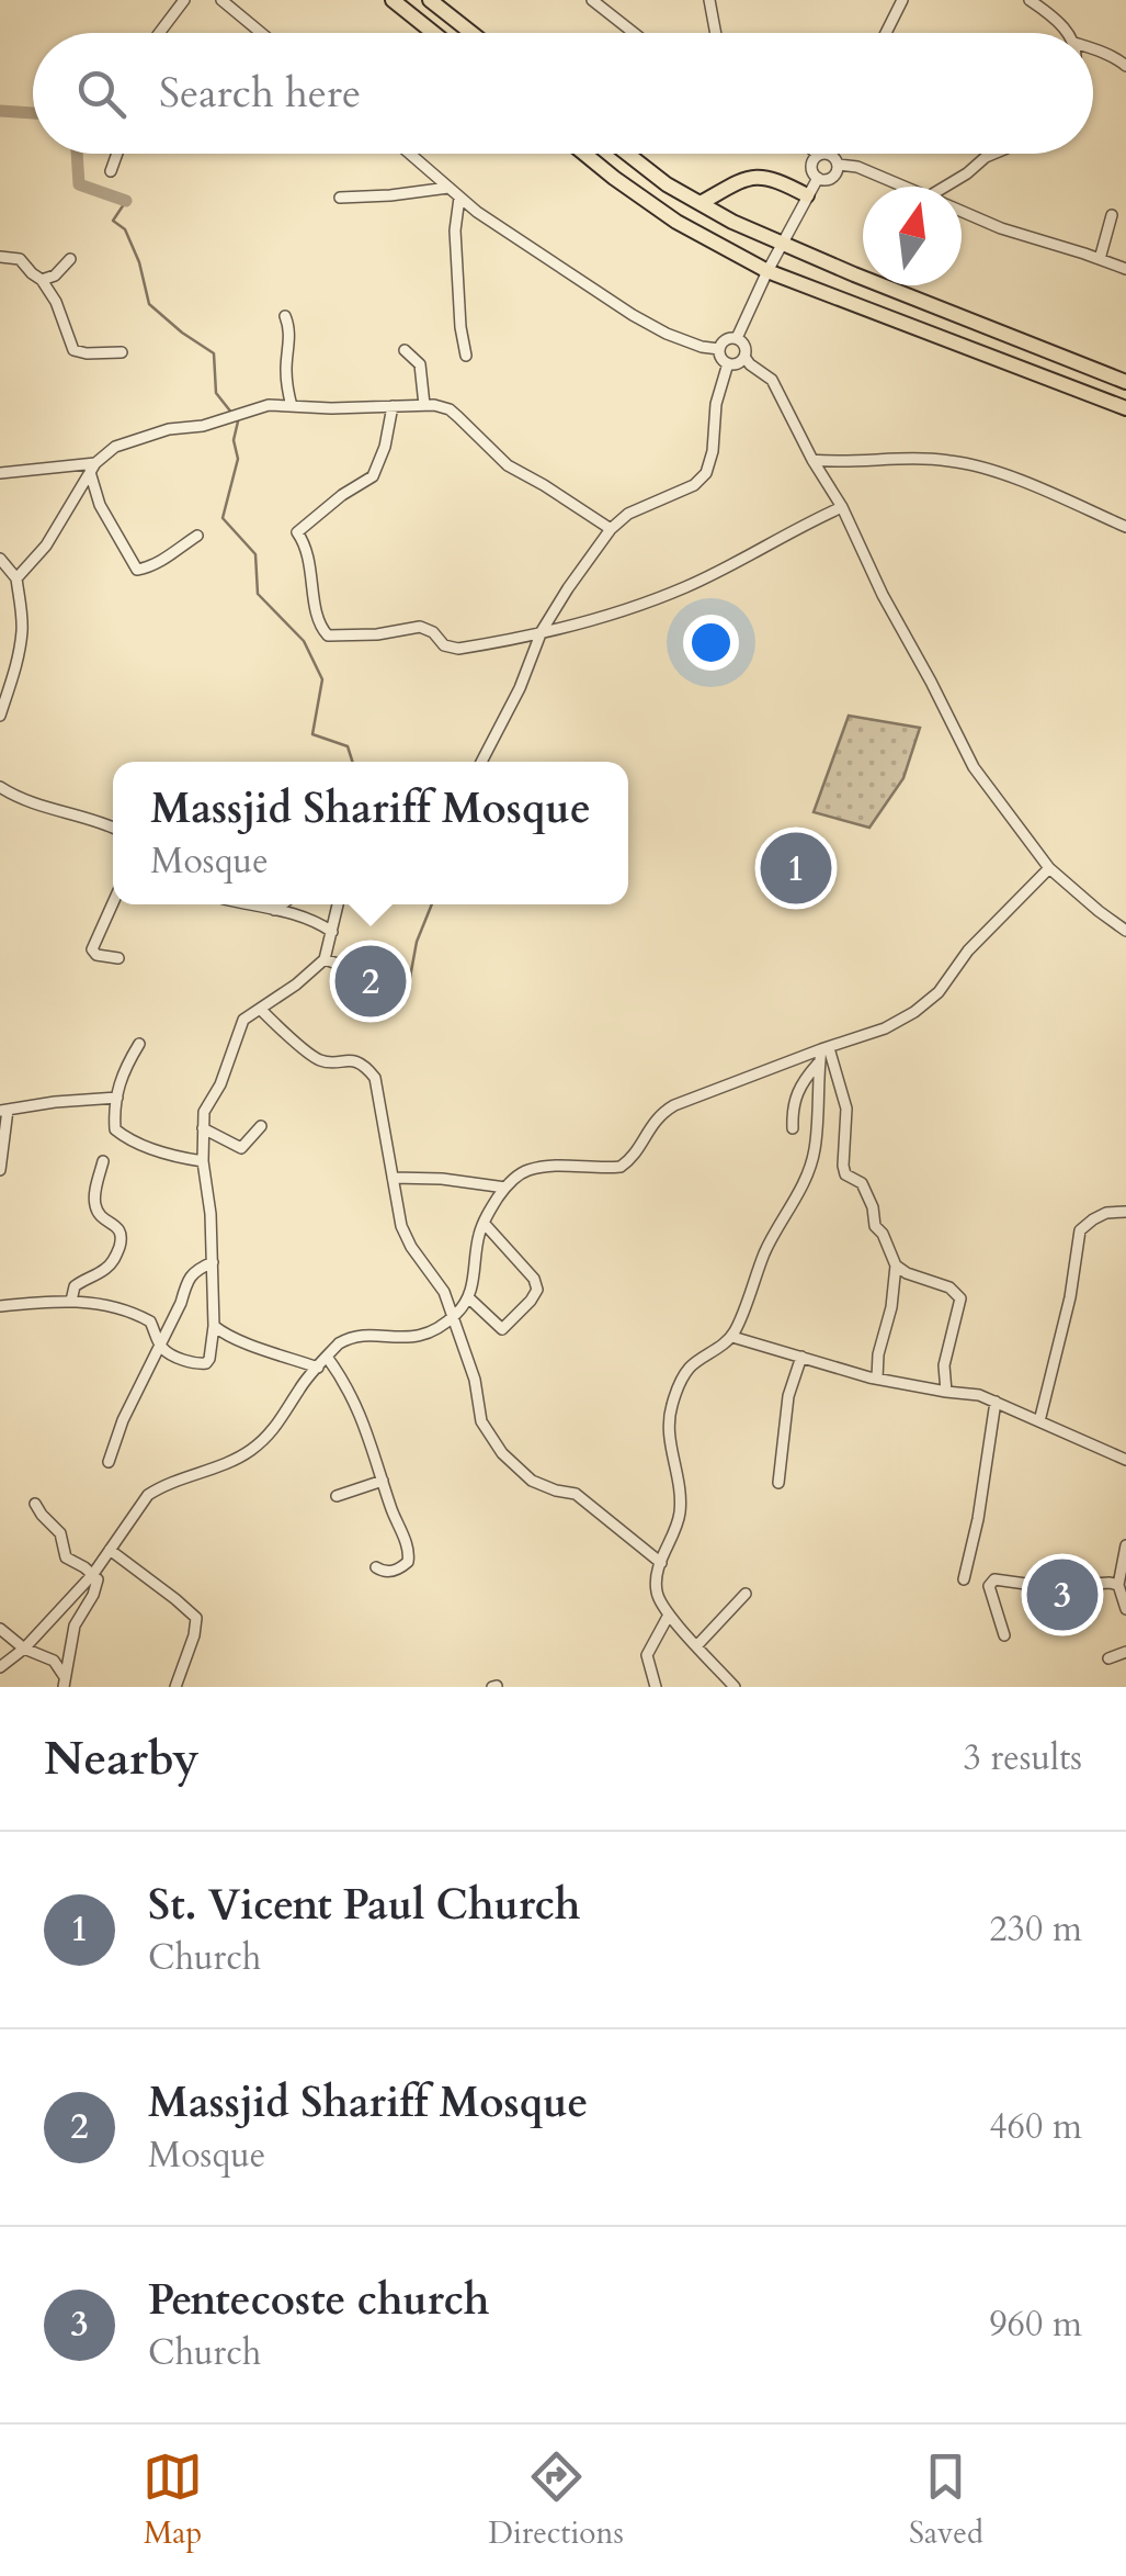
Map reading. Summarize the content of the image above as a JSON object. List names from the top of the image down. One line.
{"north":"top","page":{"search":"Search here","popup":["Massjid Shariff Mosque","Mosque"],"pins":["1","2","3"],"heading":["Nearby","3 results"],"list":[{"mark":"1","name":"St. Vicent Paul Church","note":"Church","value":"230 m"},{"mark":"2","name":"Massjid Shariff Mosque","note":"Mosque","value":"460 m"},{"mark":"3","name":"Pentecoste church","note":"Church","value":"960 m"}],"nav":["Map","Directions","Saved"]}}
